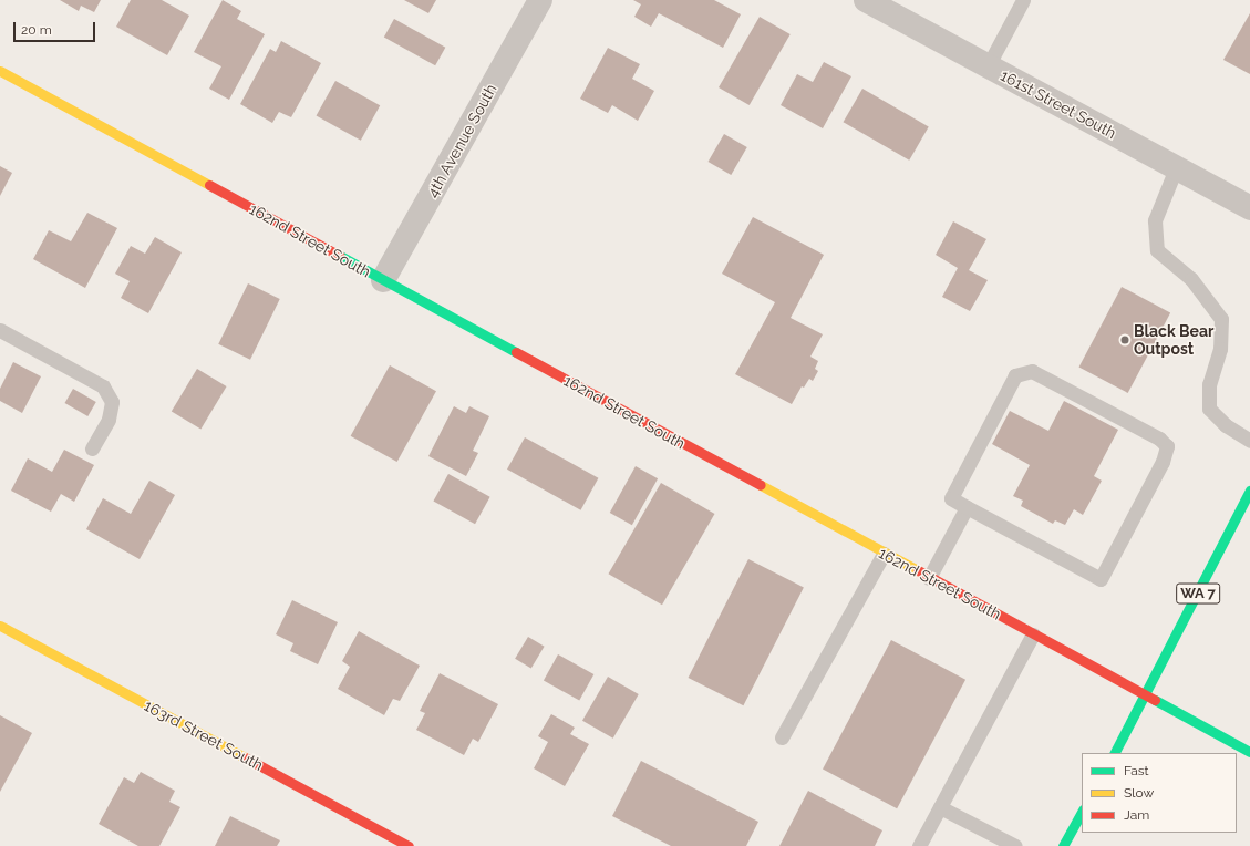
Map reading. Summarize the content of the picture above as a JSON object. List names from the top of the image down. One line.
{"streets":{"street":["161st Street South","4th Avenue South","162nd Street South","WA 7","163rd Street South"]},"crossings":[["4th Avenue South","162nd Street South"],["162nd Street South","WA 7"]],"places":["Black Bear Outpost"],"legend":["Fast","Slow","Jam"],"scale_bar":"20 m"}
